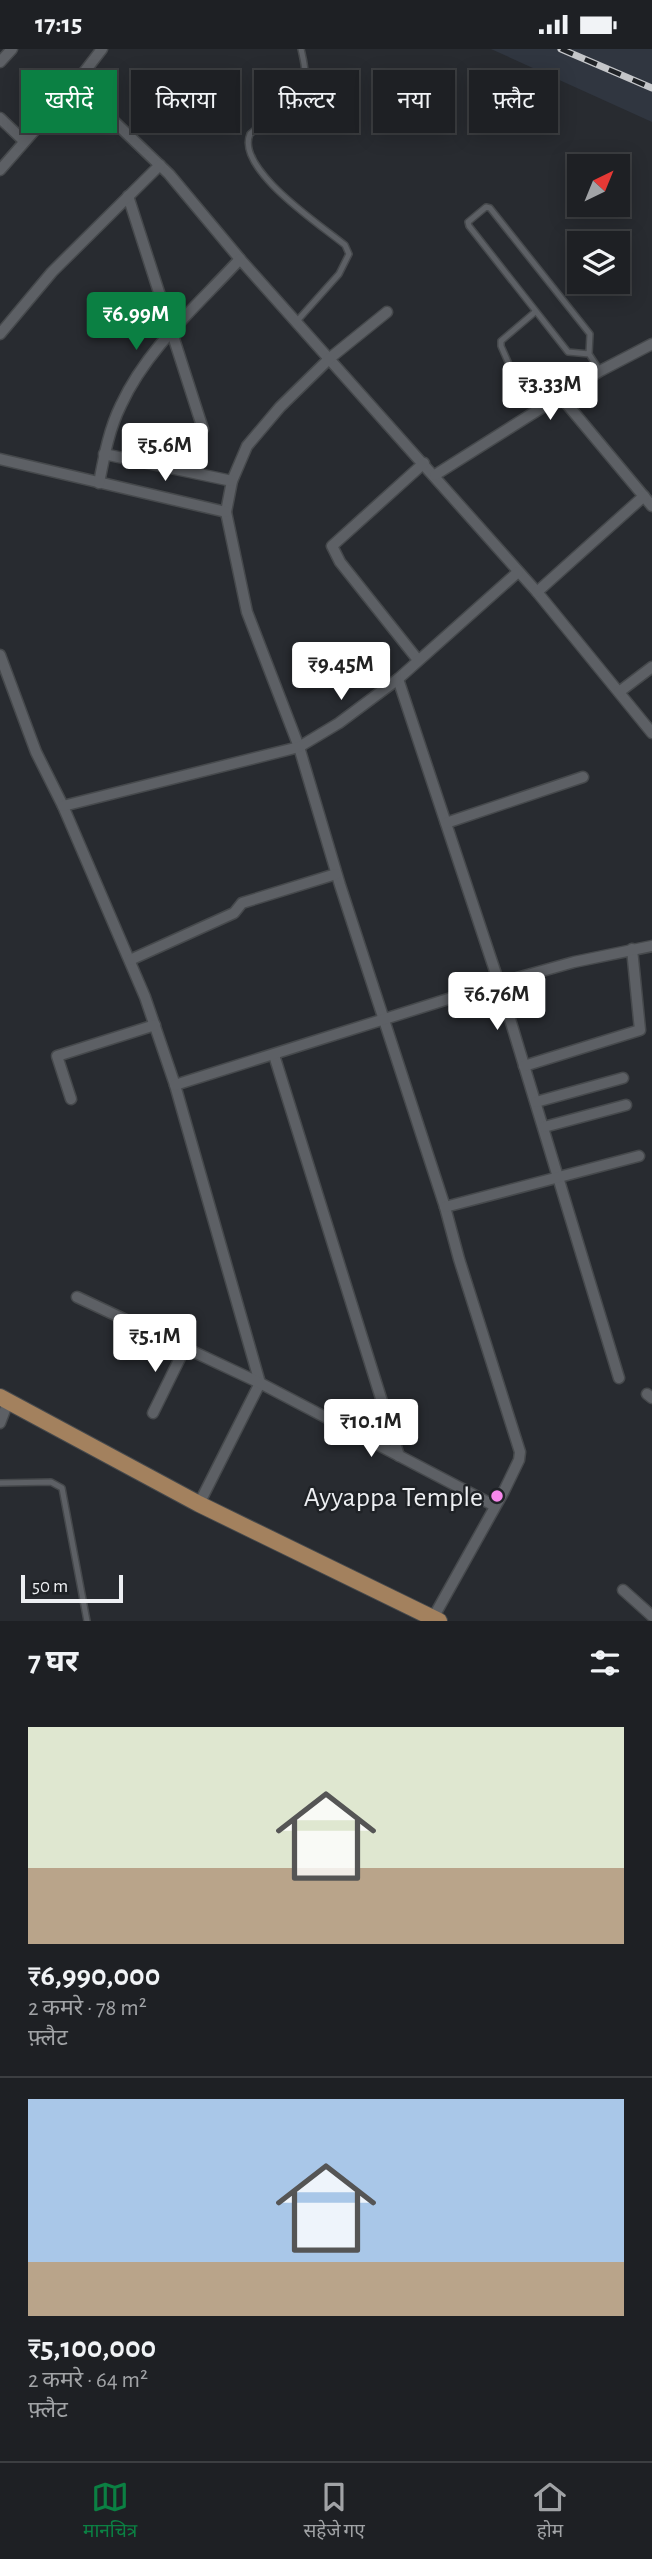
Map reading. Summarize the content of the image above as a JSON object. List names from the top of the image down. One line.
{"places":["Ayyappa Temple"],"scale_bar":"50 m","north":"top right","page":{"status":"17:15","chip":["खरीदें","किराया","फ़िल्टर","नया","फ़्लैट"],"price":["₹6.99M","₹3.33M","₹5.6M","₹9.45M","₹6.76M","₹5.1M","₹10.1M"],"scale":"50 m","heading":"7 घर","list":[{"name":"₹6,990,000","note":"2 कमरे · 78 m² · फ़्लैट"},{"name":"₹5,100,000","note":"2 कमरे · 64 m² · फ़्लैट"}],"tabs":["मानचित्र","सहेजे गए","होम"]}}
